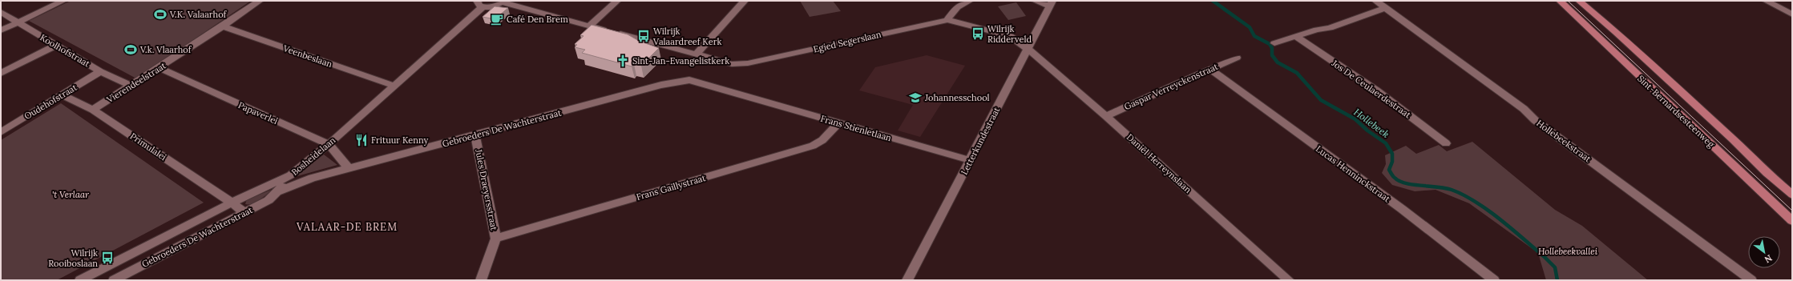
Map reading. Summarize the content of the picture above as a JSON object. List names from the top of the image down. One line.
{"streets":{"main road":["Sint-Bernardsesteenweg"],"street":["Egied Segerslaan","Koolhofstraat","Veenbeslaan","Vierendeelstraat","Gaspar Verreyckenstraat","Jos De Ceulaerdestraat","Oudehofstraat","Papaverlei","Gebroeders De Wachterstraat","Frans Stienletlaan","Letterkundestraat","Hollebeekstraat","Primulalei","Bosheidelaan","Daniël Herreynslaan","Lucas Henninckstraat","Frans Gaillystraat","Jules Draeyersstraat"]},"crossings":[["Egied Segerslaan","Bosheidelaan"],["Egied Segerslaan","Daniël Herreynslaan"],["Koolhofstraat","Vierendeelstraat"],["Koolhofstraat","Oudehofstraat"],["Veenbeslaan","Vierendeelstraat"],["Veenbeslaan","Bosheidelaan"],["Vierendeelstraat","Papaverlei"],["Vierendeelstraat","Primulalei"],["Gaspar Verreyckenstraat","Daniël Herreynslaan"],["Gaspar Verreyckenstraat","Lucas Henninckstraat"],["Oudehofstraat","Primulalei"],["Papaverlei","Gebroeders De Wachterstraat"],["Papaverlei","Bosheidelaan"],["Gebroeders De Wachterstraat","Frans Stienletlaan"],["Gebroeders De Wachterstraat","Primulalei"],["Gebroeders De Wachterstraat","Bosheidelaan"],["Gebroeders De Wachterstraat","Jules Draeyersstraat"],["Frans Stienletlaan","Letterkundestraat"],["Frans Stienletlaan","Frans Gaillystraat"],["Letterkundestraat","Daniël Herreynslaan"],["Primulalei","Bosheidelaan"],["Frans Gaillystraat","Jules Draeyersstraat"]],"districts":["VALAAR-DE BREM"],"water":["Hollebeek"],"parks":["'t Verlaar","Hollebeekvallei"],"places":{"sports":["V.K. Valaarhof","V.k. Vlaarhof"],"cafe":["Café Den Brem"],"bus stop":["Wilrijk Ridderveld","Wilrijk Valaardreef Kerk","Wilrijk Rooiboslaan"],"church":["Sint-Jan-Evangelistkerk"],"school or university":["Johannesschool"],"restaurant":["Frituur Kenny"]},"north":"bottom right"}
